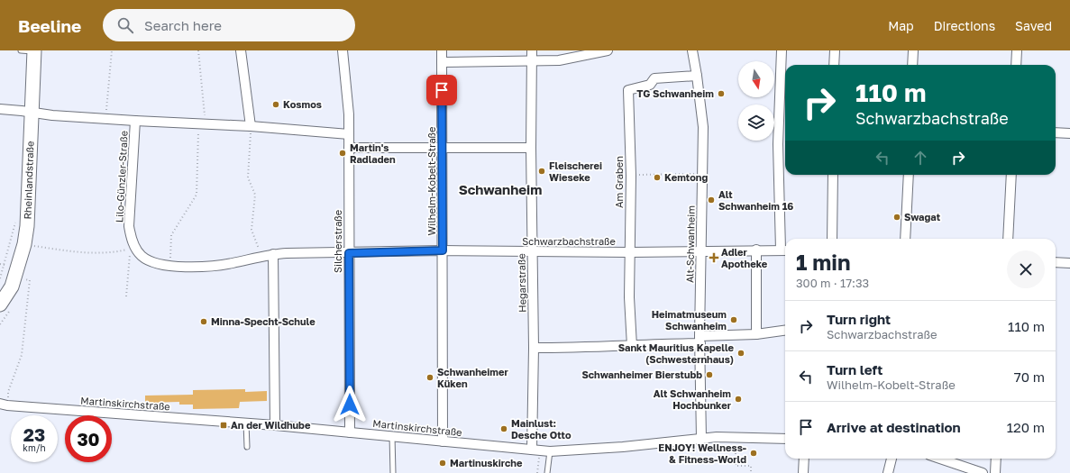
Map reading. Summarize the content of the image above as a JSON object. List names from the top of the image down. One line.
{"streets":{"street":["Lilo-Günzler-Straße","Rheinlandstraße","Wilhelm-Kobelt-Straße","Am Graben","Silcherstraße","Schwarzbachstraße","Alt-Schwanheim","Hegarstraße","Martinskirchstraße"]},"crossings":[["Lilo-Günzler-Straße","Silcherstraße"],["Lilo-Günzler-Straße","Schwarzbachstraße"],["Wilhelm-Kobelt-Straße","Schwarzbachstraße"],["Wilhelm-Kobelt-Straße","Martinskirchstraße"],["Am Graben","Schwarzbachstraße"],["Am Graben","Alt-Schwanheim"],["Silcherstraße","Schwarzbachstraße"],["Silcherstraße","Martinskirchstraße"],["Schwarzbachstraße","Alt-Schwanheim"],["Schwarzbachstraße","Hegarstraße"],["Alt-Schwanheim","Martinskirchstraße"],["Hegarstraße","Martinskirchstraße"]],"districts":["Schwanheim"],"places":{"other":["TG Schwanheim","Kosmos","Martin's Radladen","Fleischerei Wieseke","Kemtong","Alt Schwanheim 16","Swagat","Heimatmuseum Schwanheim","Minna-Specht-Schule","Sankt Mauritius Kapelle (Schwesternhaus)","Schwanheimer Bierstubb","Schwanheimer Küken","Alt Schwanheim Hochbunker","Mainlust: Desche Otto","ENJOY! Wellness- & Fitness-World","Martinuskirche"],"health":["Adler Apotheke"],"transit":["An der Wildhube"]},"north":"bottom","page":{"header":"Beeline","search":"Search here","nav":["Map","Directions","Saved"],"turn":["110 m","Schwarzbachstraße"],"heading":["1 min","300 m · 17:33"],"list":[{"name":"Turn right","note":"Schwarzbachstraße","value":"110 m"},{"name":"Turn left","note":"Wilhelm-Kobelt-Straße","value":"70 m"},{"name":"Arrive at destination","value":"120 m"}],"speed":"23 km/h","limit":"30"}}
